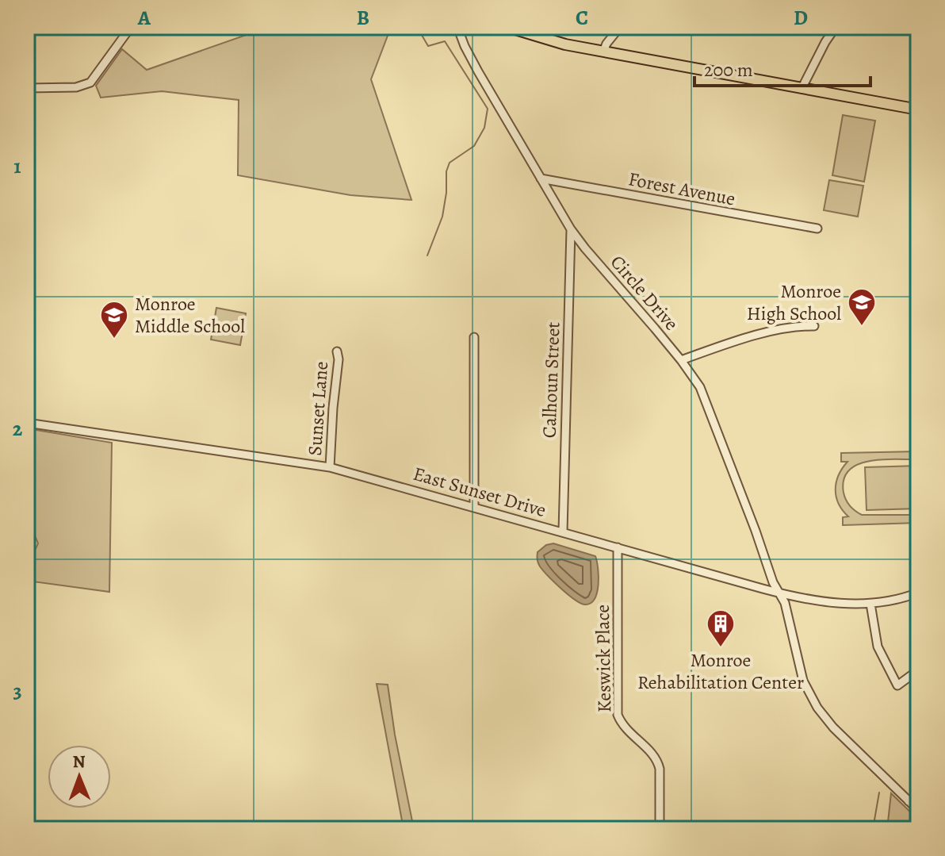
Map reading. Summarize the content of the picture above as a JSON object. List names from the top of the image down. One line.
{"streets":{"street":["Forest Avenue","Circle Drive","Calhoun Street","Sunset Lane","East Sunset Drive","Keswick Place"]},"crossings":[["Forest Avenue","Circle Drive"],["Circle Drive","Calhoun Street"],["Circle Drive","East Sunset Drive"],["Calhoun Street","East Sunset Drive"],["Sunset Lane","East Sunset Drive"],["East Sunset Drive","Keswick Place"]],"places":{"school or university":["Monroe High School","Monroe Middle School"],"building":["Monroe Rehabilitation Center"]},"scale_bar":"200 m","north":"top","grid":{"columns":["A","B","C","D"],"rows":["1","2","3"]}}
